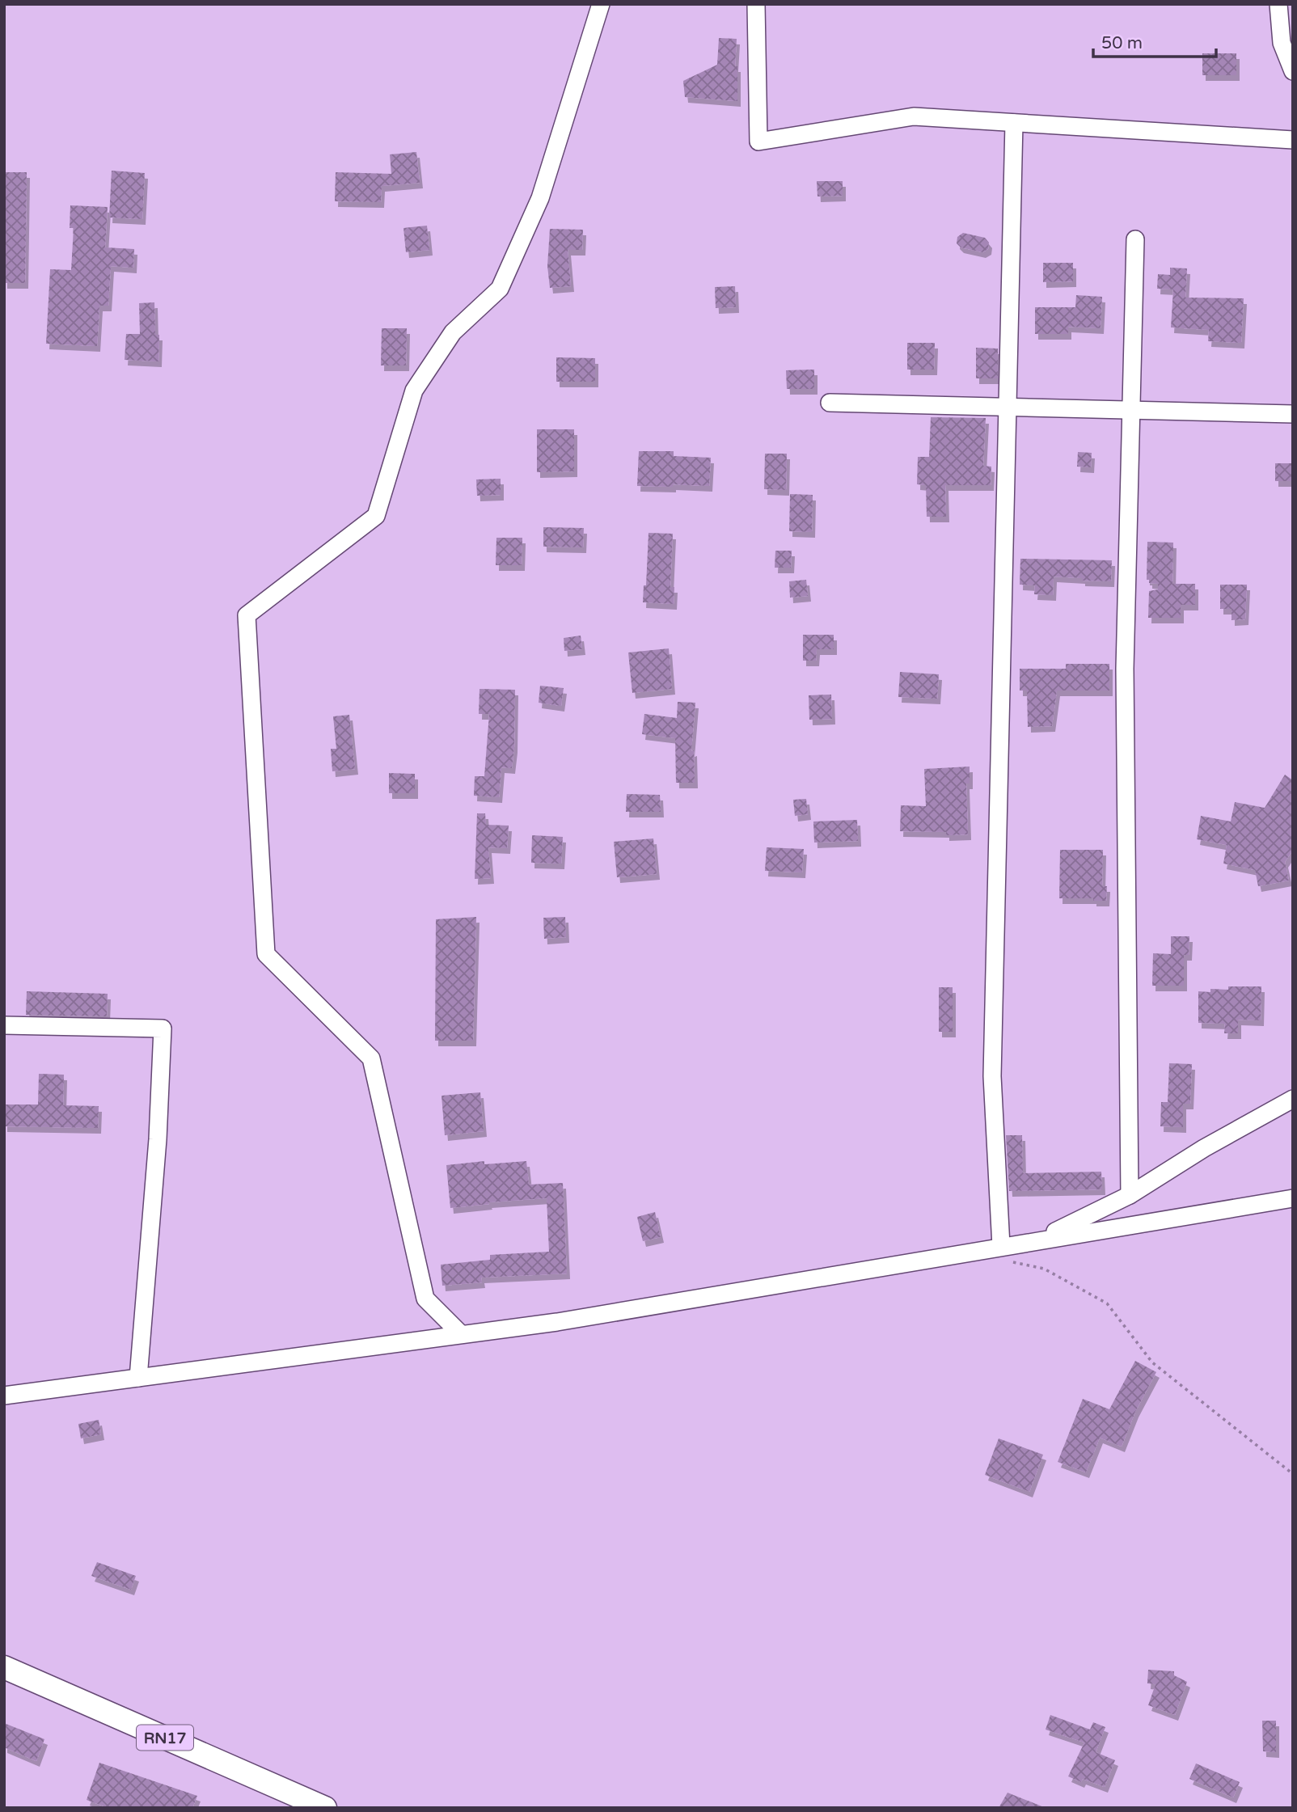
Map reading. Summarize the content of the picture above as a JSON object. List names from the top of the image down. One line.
{"streets":{"main road":["RN17"]},"scale_bar":"50 m"}
